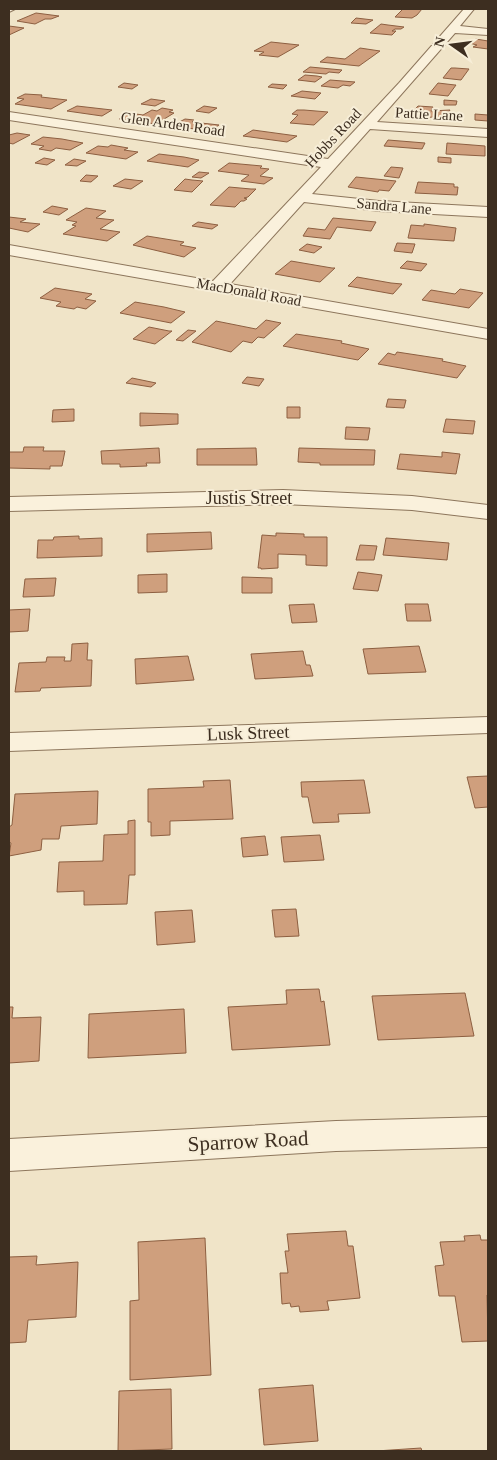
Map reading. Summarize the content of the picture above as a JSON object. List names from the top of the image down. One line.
{"streets":{"street":["Pattie Lane","Glen Arden Road","Hobbs Road","Sandra Lane","MacDonald Road","Justis Street","Lusk Street","Sparrow Road"]},"crossings":[["Pattie Lane","Hobbs Road"],["Glen Arden Road","Hobbs Road"],["Hobbs Road","Sandra Lane"],["Hobbs Road","MacDonald Road"]],"north":"left"}
